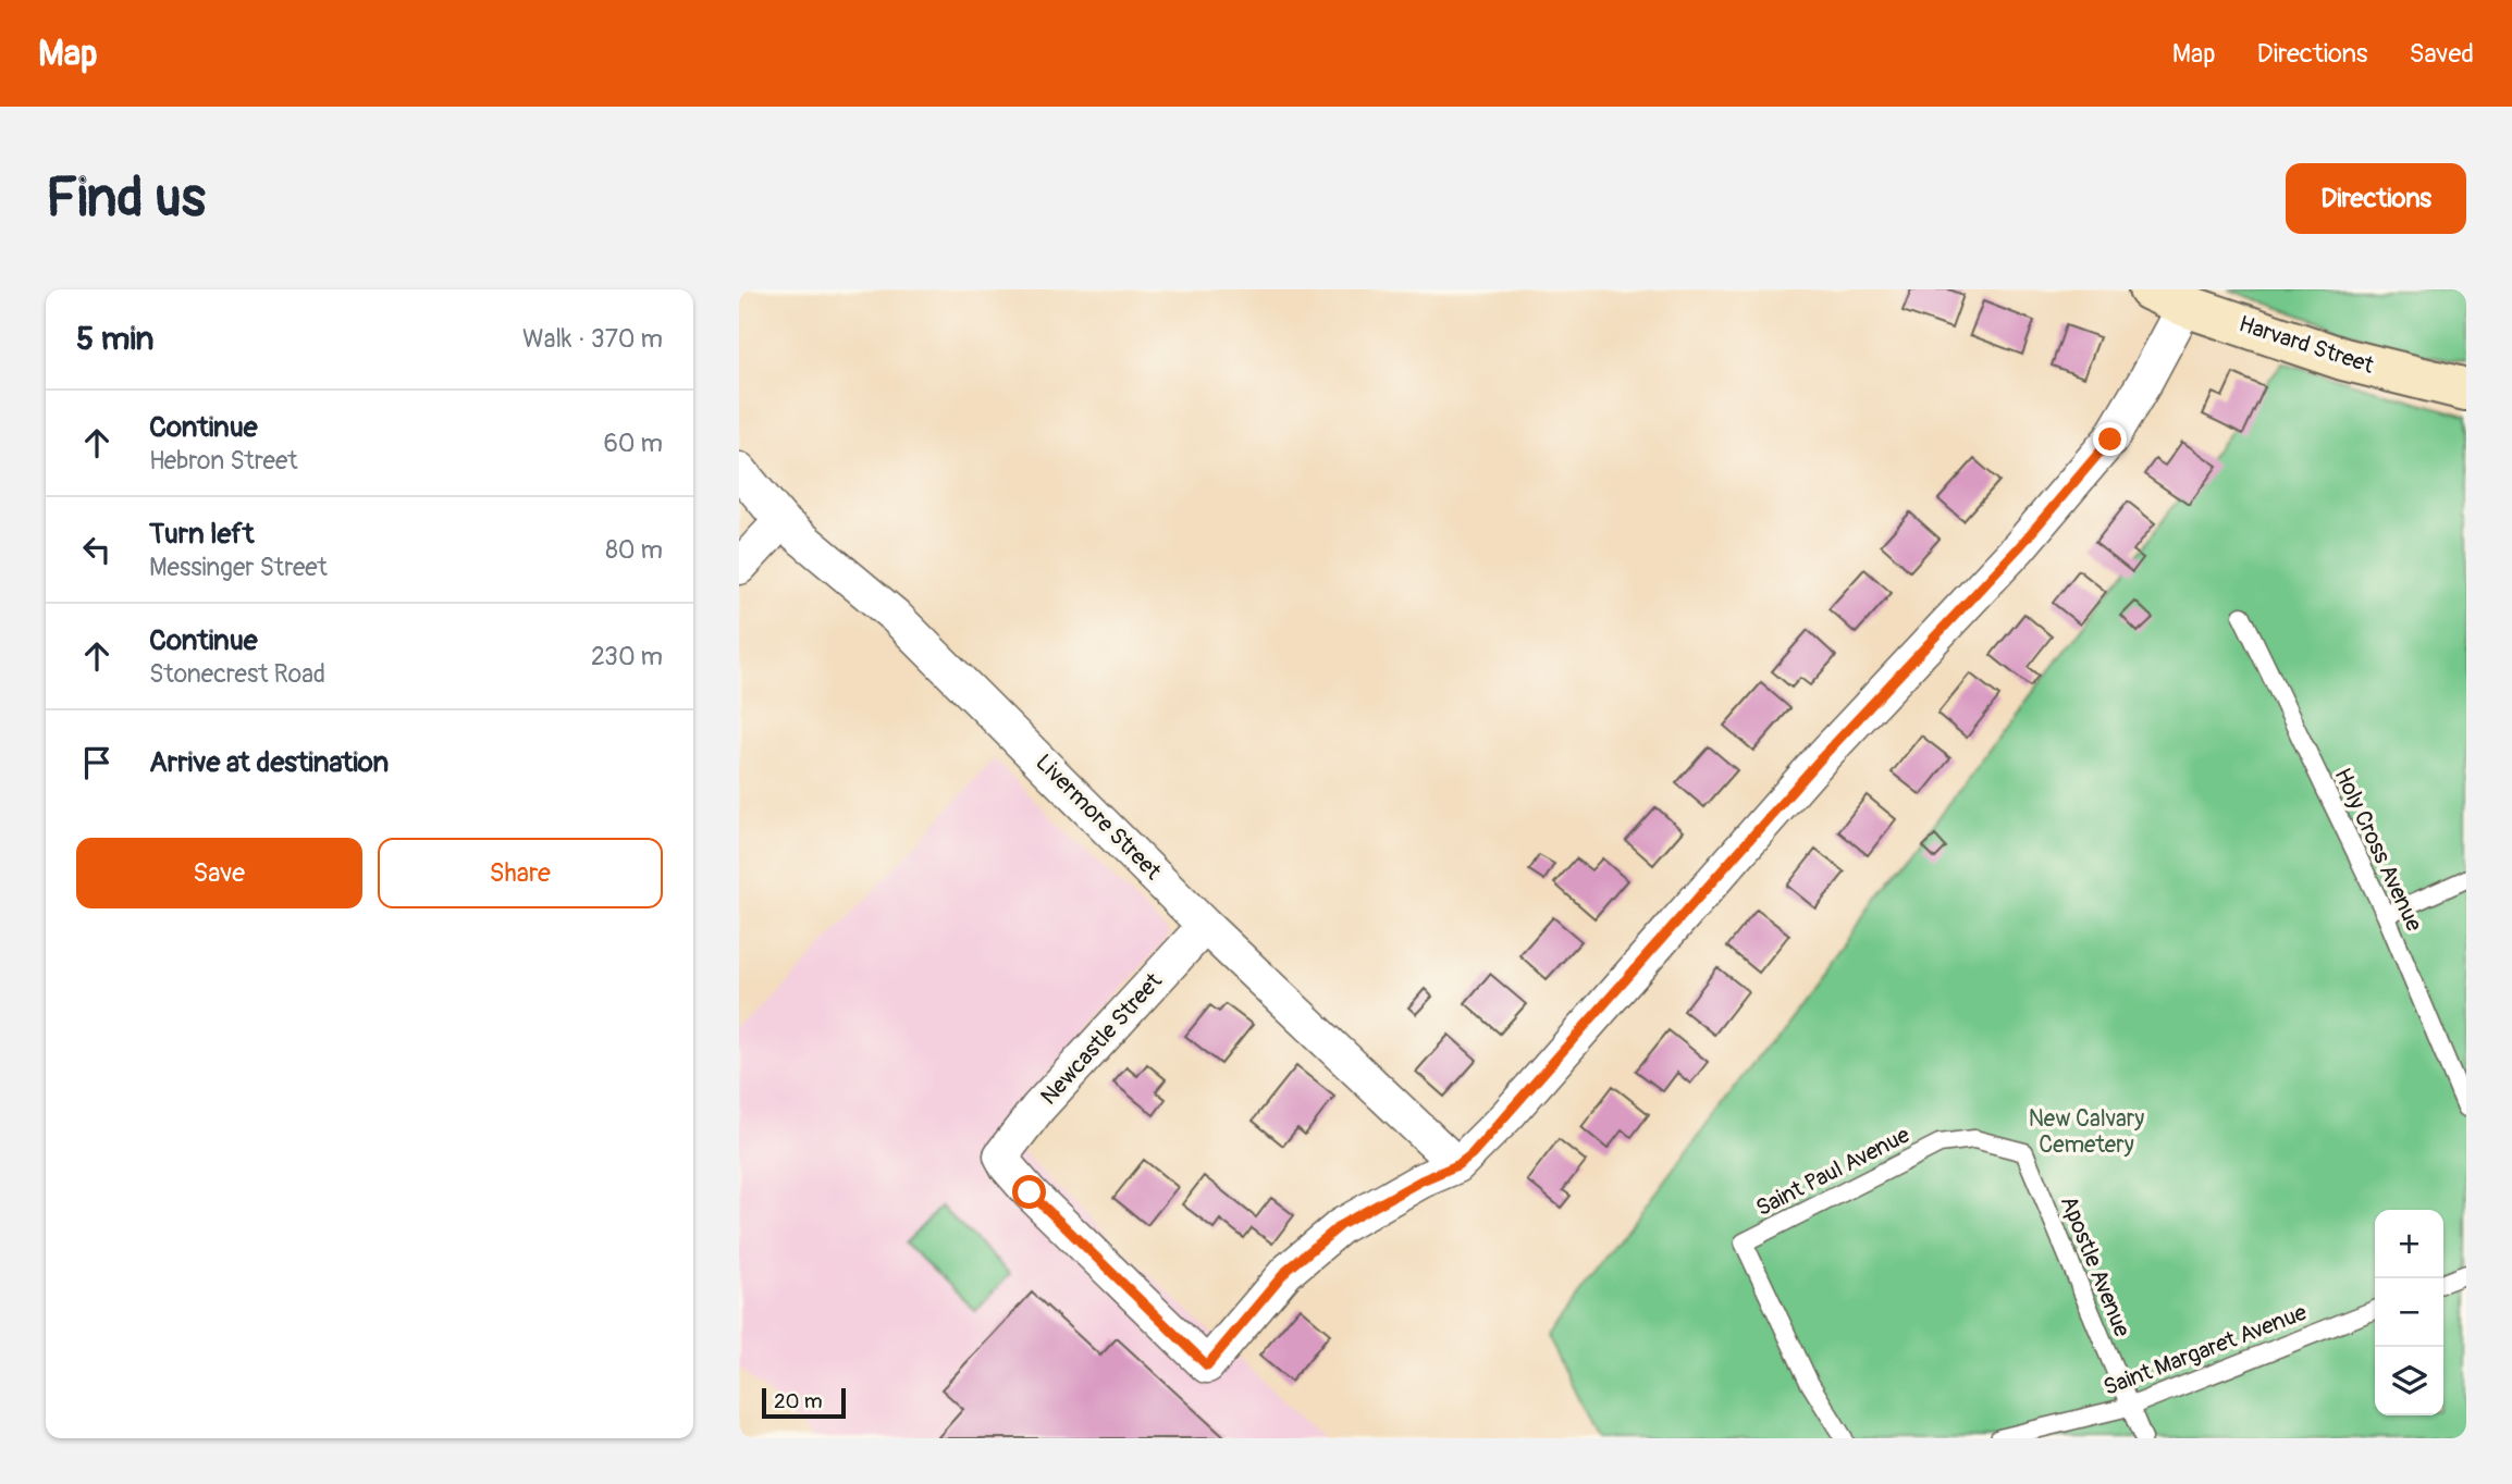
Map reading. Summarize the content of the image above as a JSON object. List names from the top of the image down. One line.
{"streets":{"main road":["Harvard Street"],"street":["Livermore Street","Newcastle Street"],"lane":["Holy Cross Avenue","Saint Paul Avenue","Apostle Avenue","Saint Margaret Avenue"]},"crossings":[["Livermore Street","Newcastle Street"],["Saint Paul Avenue","Apostle Avenue"],["Apostle Avenue","Saint Margaret Avenue"]],"parks":["New Calvary Cemetery"],"scale_bar":"20 m","page":{"header":"Map","nav":["Map","Directions","Saved"],"buttons":["Directions",["Save","Share"]],"title":"Find us","heading":["5 min","Walk · 370 m"],"list":[["Continue","Hebron Street","60 m"],["Turn left","Messinger Street","80 m"],["Continue","Stonecrest Road","230 m"],"Arrive at destination"],"map_buttons":["+","−"],"scale":"20 m"}}
